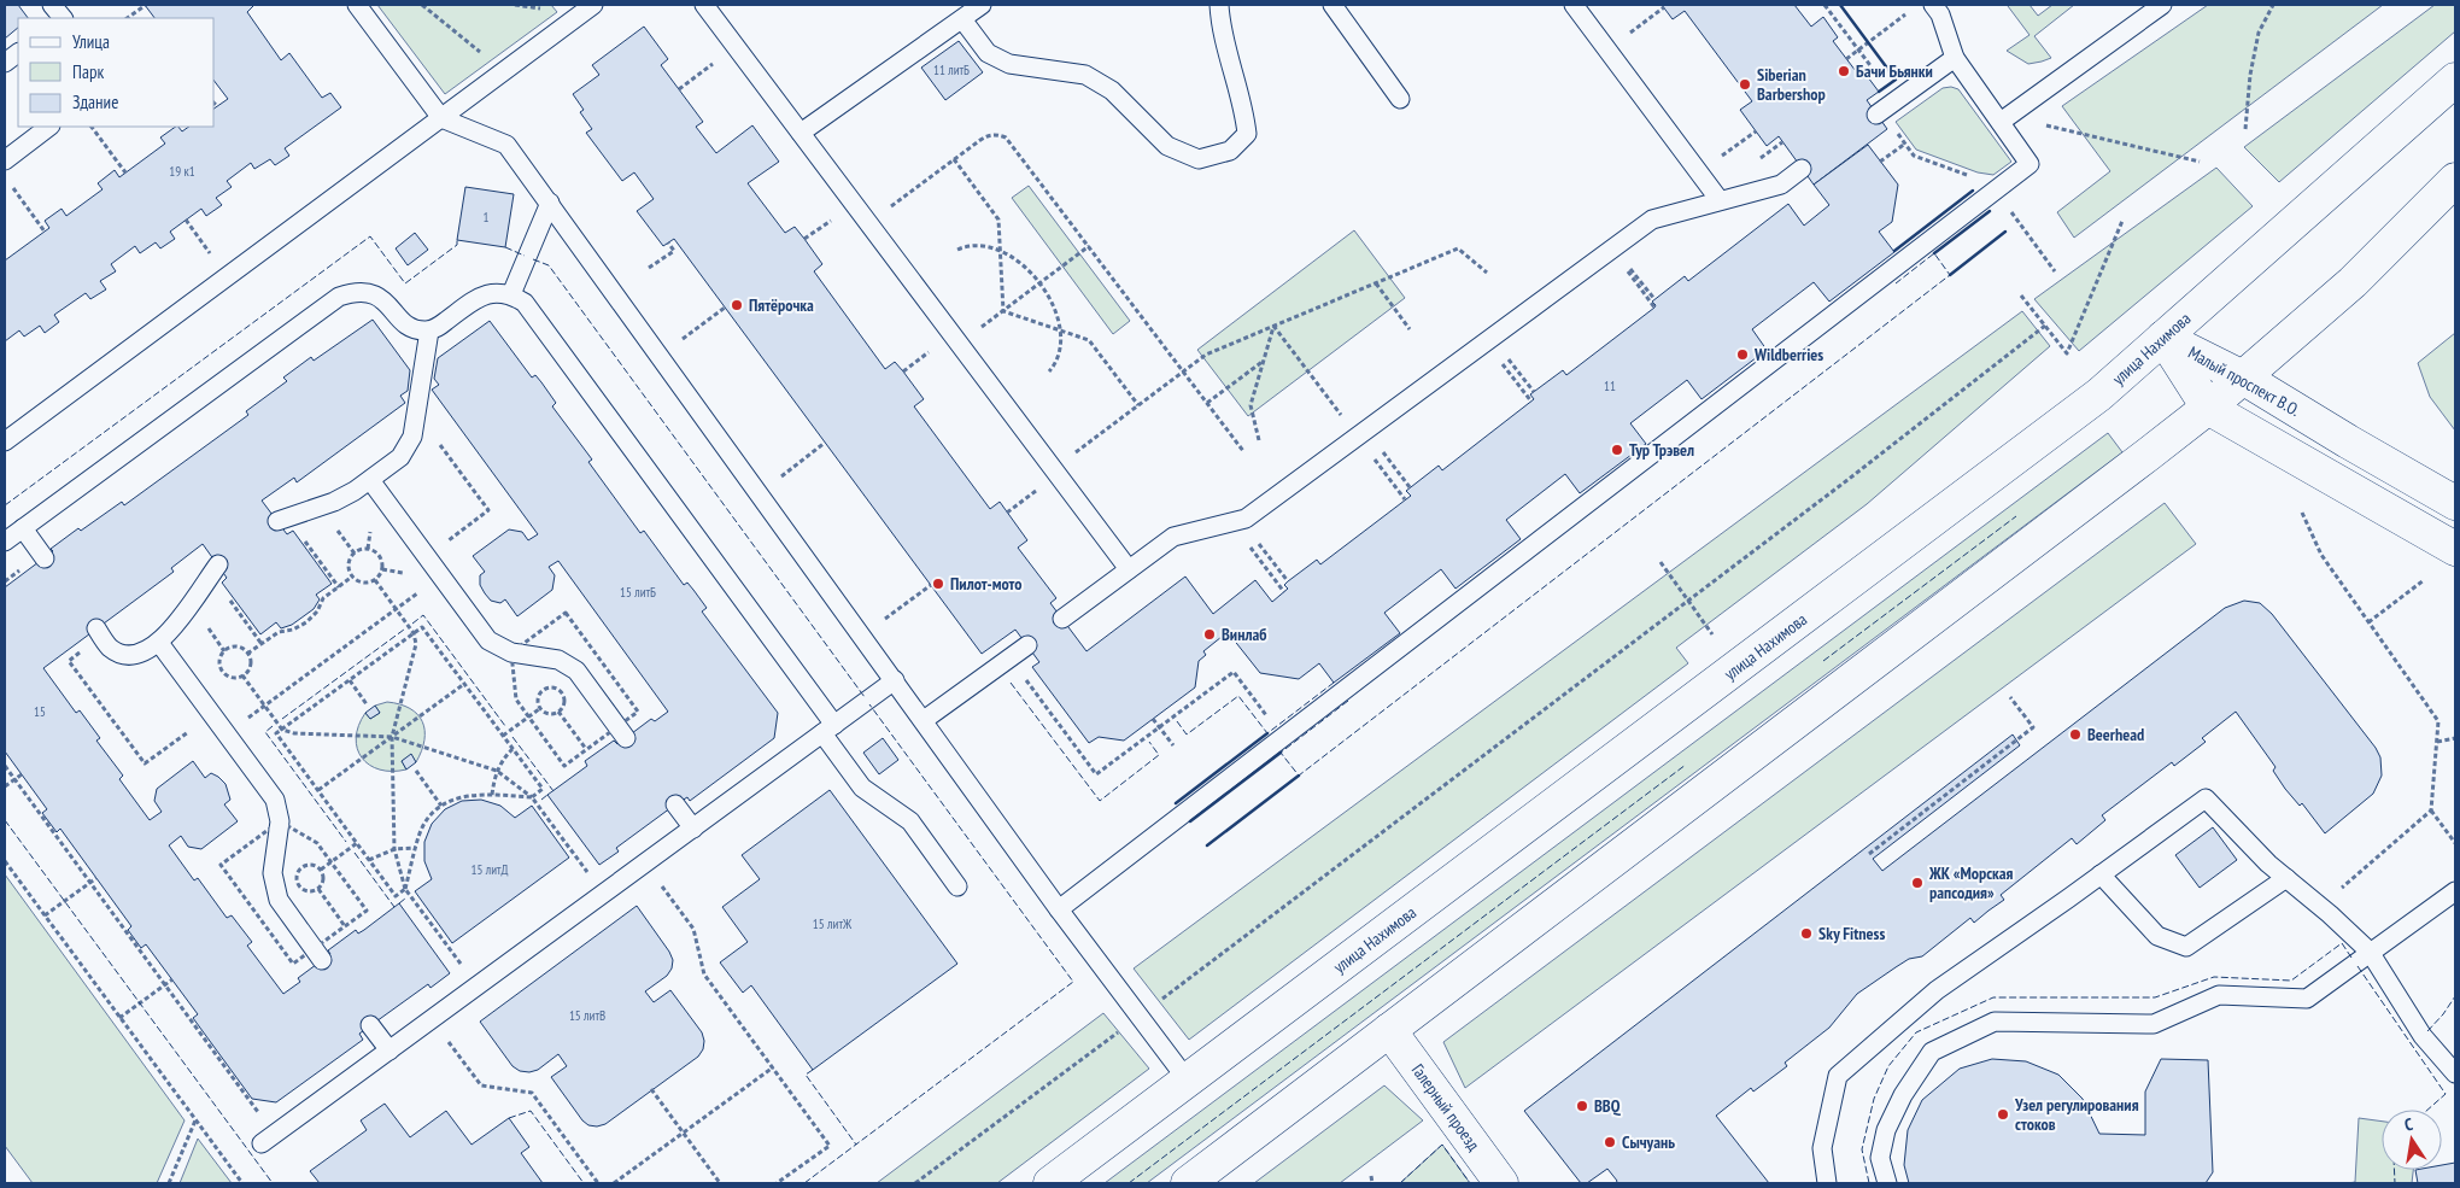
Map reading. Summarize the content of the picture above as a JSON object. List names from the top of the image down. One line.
{"streets":{"main road":["улица Нахимова","Малый проспект В.О.","Галерный проезд"]},"crossings":[["улица Нахимова","Малый проспект В.О."]],"places":["Бачи Бьянки","Siberian Barbershop","Пятёрочка","Wildberries","Тур Трэвел","Пилот-мото","Винлаб","Beerhead","ЖК «Морская рапсодия»","Sky Fitness","BBQ","Узел регулирования стоков","Сычуань"],"house_numbers":["11 литБ","19 к1","1","11","15 литБ","15","15 литД","15 литЖ","15 литВ"],"legend":["Улица","Парк","Здание"],"north":"top"}
